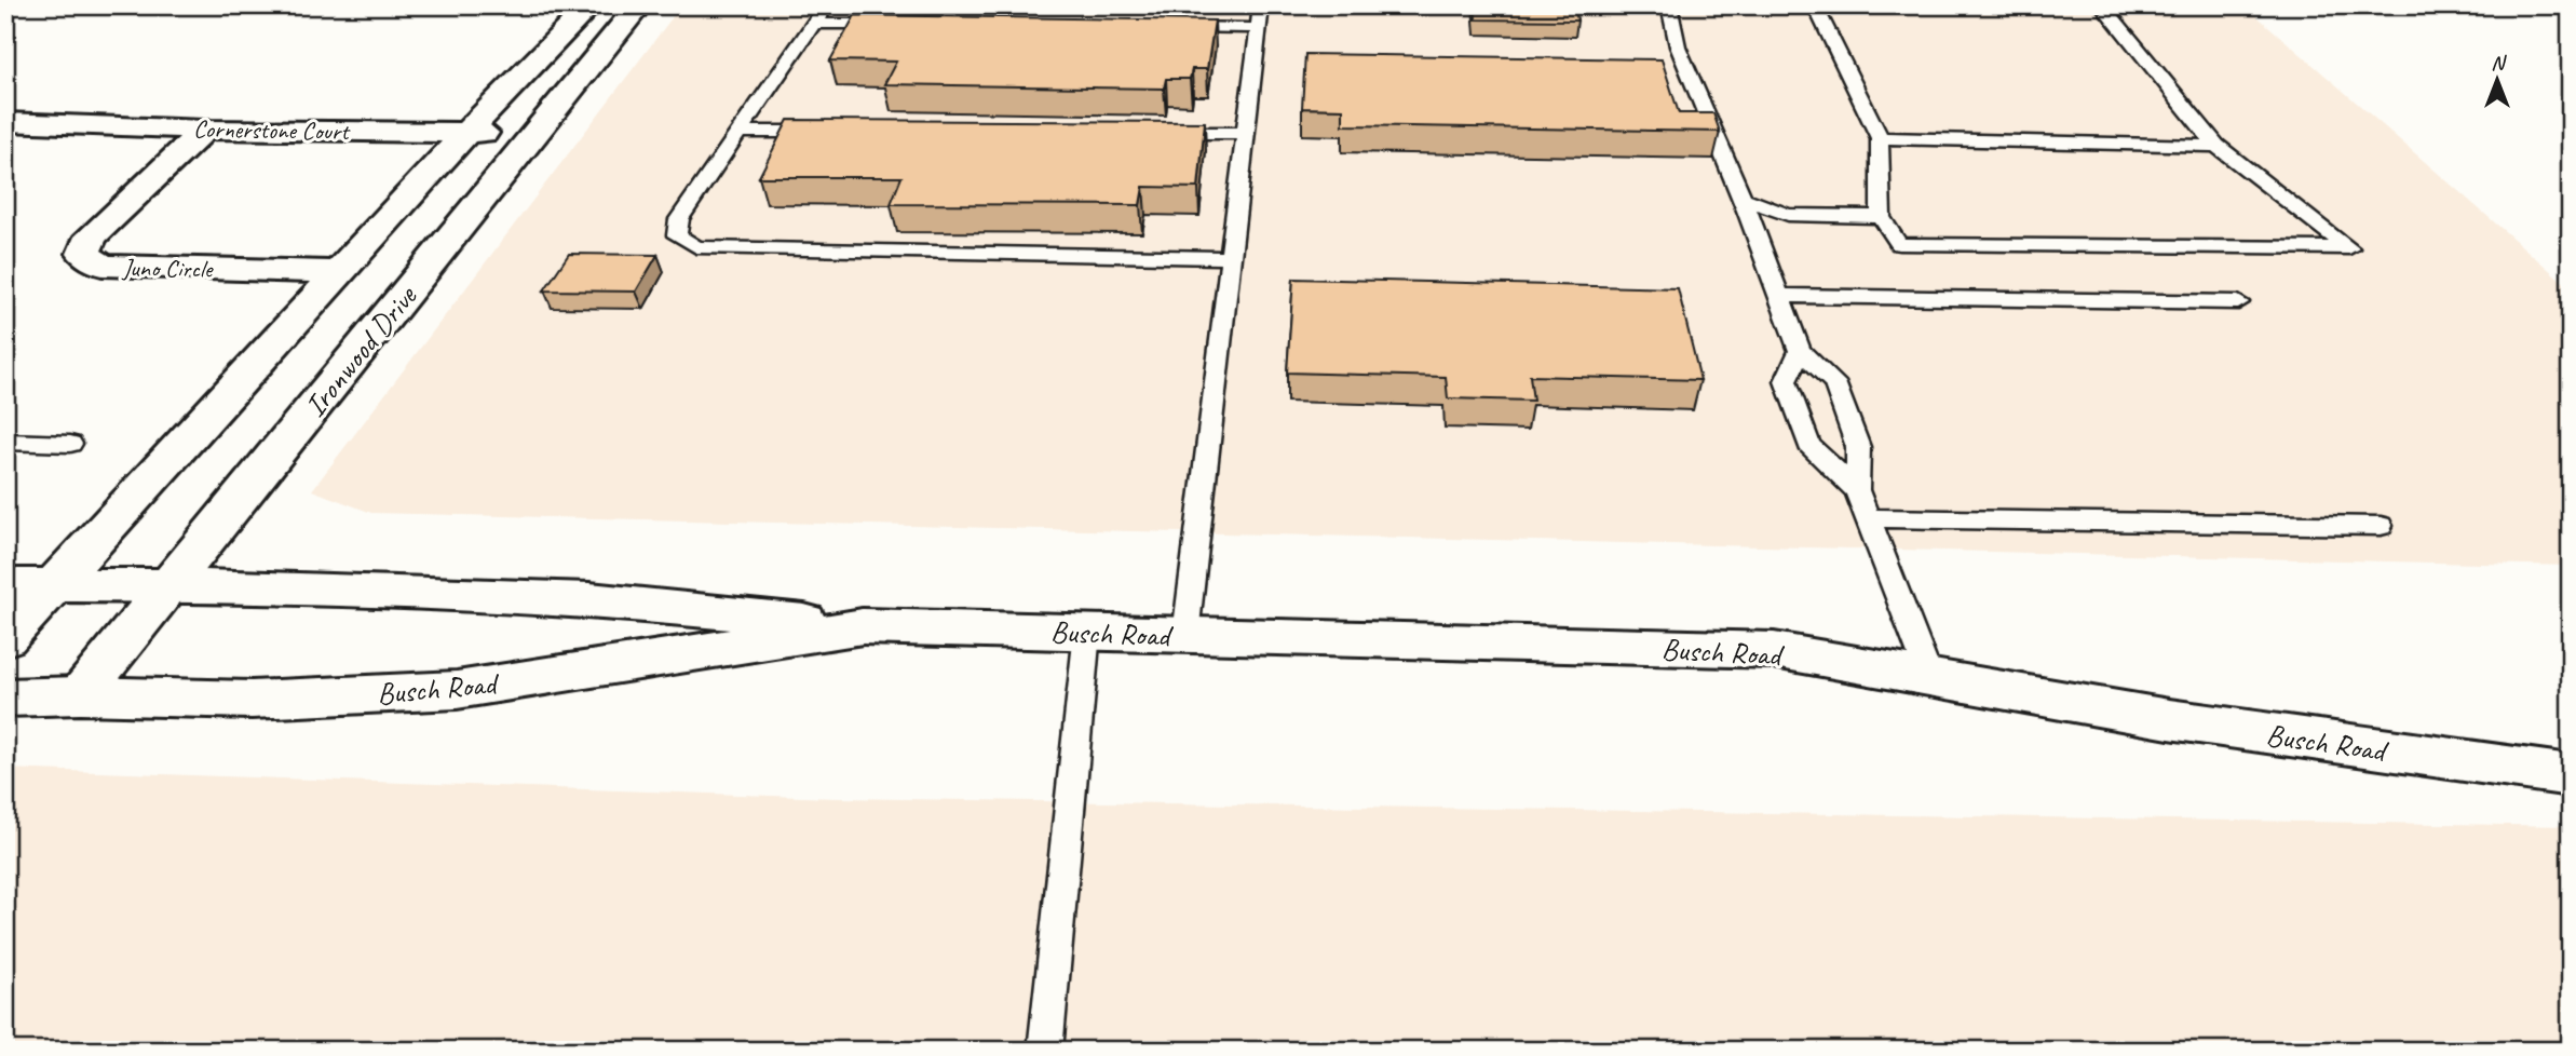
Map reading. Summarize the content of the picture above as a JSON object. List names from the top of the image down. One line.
{"streets":{"street":["Cornerstone Court","Juno Circle","Ironwood Drive","Busch Road"]},"crossings":[["Cornerstone Court","Juno Circle"],["Cornerstone Court","Ironwood Drive"],["Juno Circle","Ironwood Drive"],["Ironwood Drive","Busch Road"]],"north":"top"}
